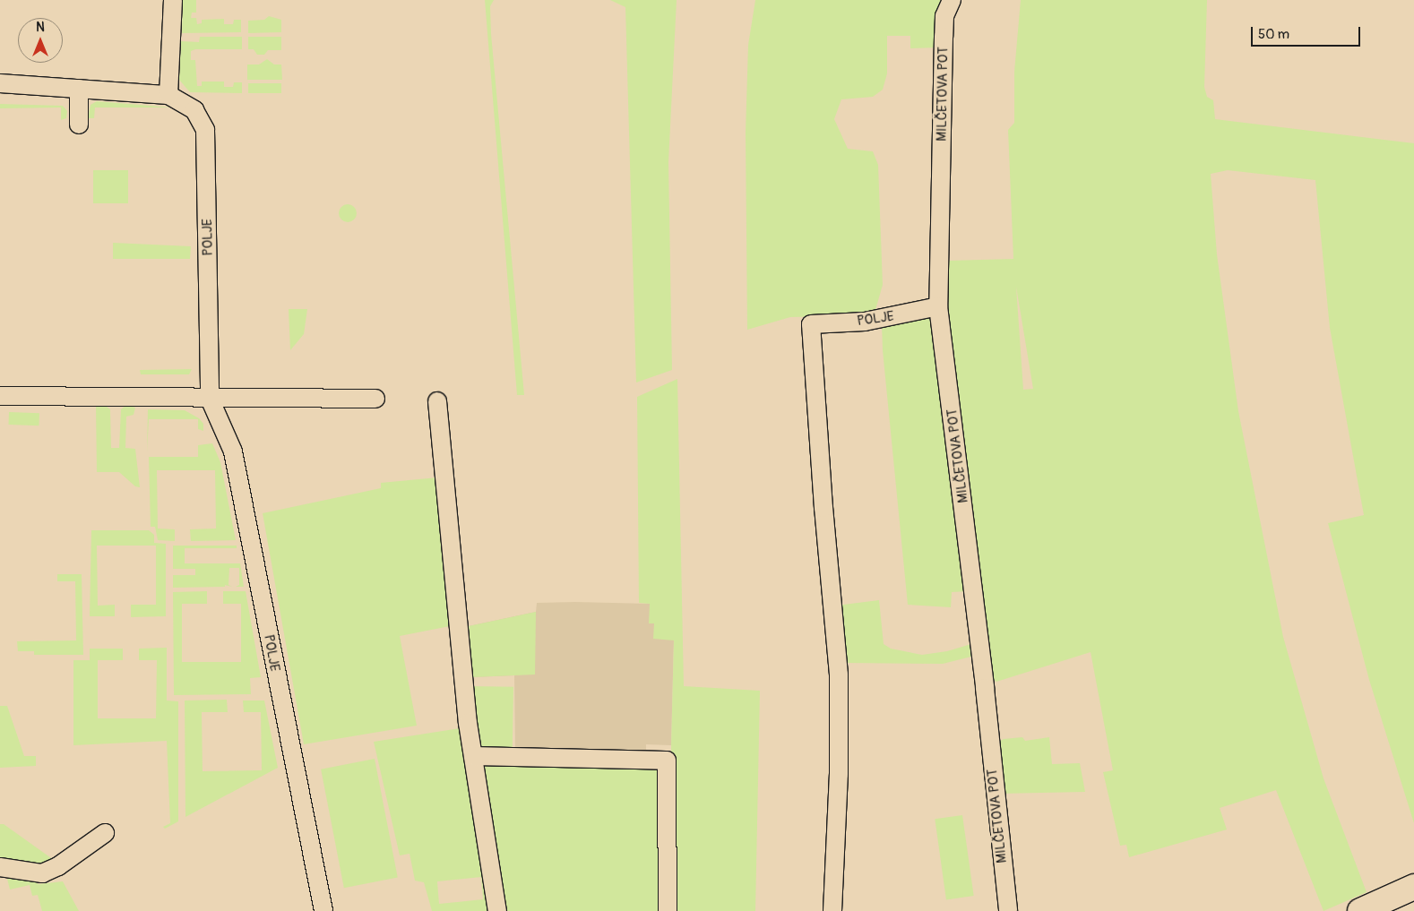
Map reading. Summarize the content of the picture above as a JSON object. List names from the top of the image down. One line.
{"streets":{"street":["MILČETOVA POT","POLJE"]},"crossings":[["MILČETOVA POT","POLJE"]],"scale_bar":"50 m","north":"top"}
